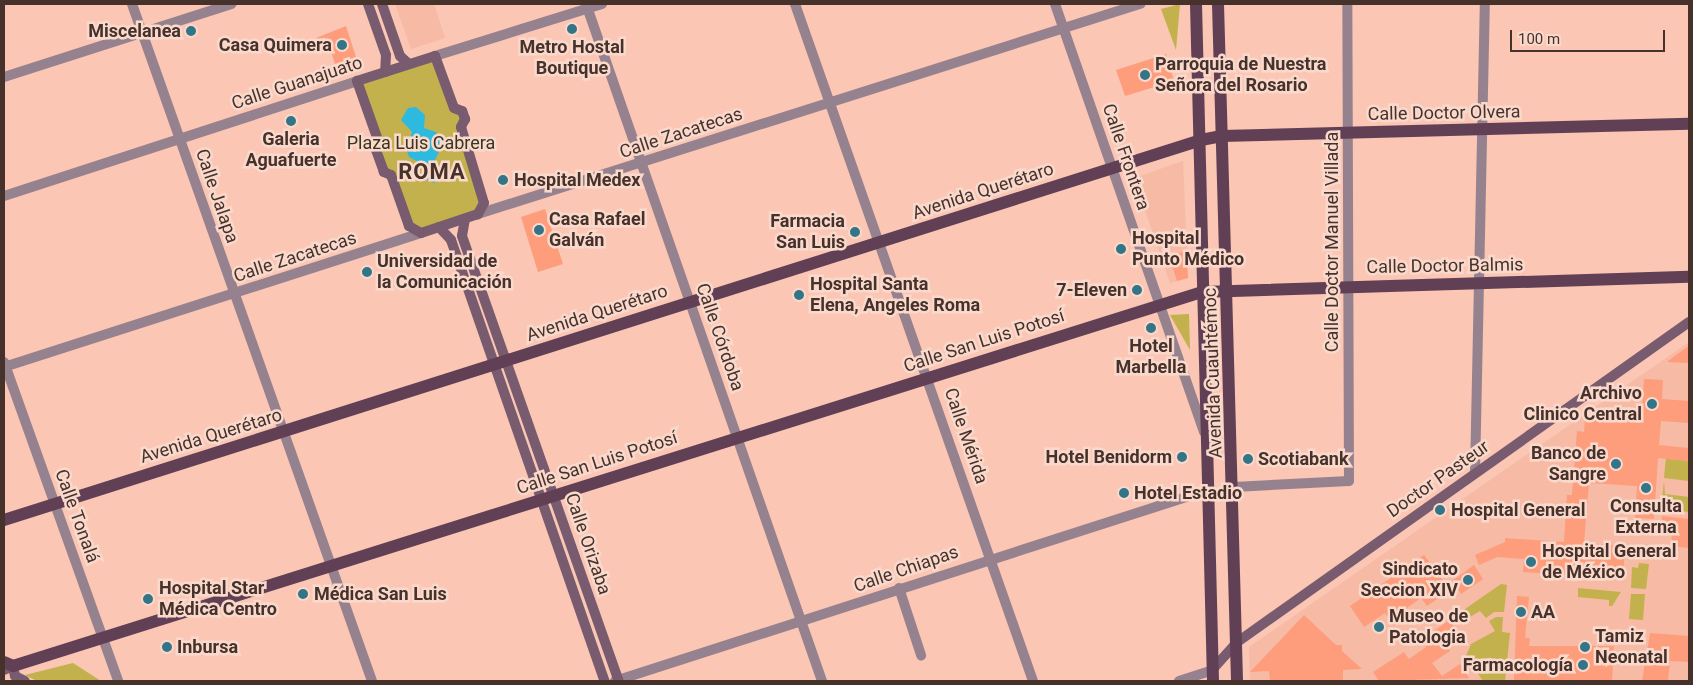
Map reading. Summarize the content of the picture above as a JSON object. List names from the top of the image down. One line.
{"streets":{"main road":["Calle Doctor Olvera","Avenida Querétaro","Calle Doctor Balmis","Calle San Luis Potosí","Avenida Cuauhtémoc"],"street":["Calle Guanajuato","Calle Zacatecas","Calle Frontera","Calle Jalapa","Calle Doctor Manuel Villada","Calle Córdoba","Calle Mérida","Doctor Pasteur","Calle Tonalá","Calle Orizaba","Calle Chiapas"]},"crossings":[["Calle Guanajuato","Calle Jalapa"],["Calle Guanajuato","Calle Córdoba"],["Calle Doctor Olvera","Avenida Querétaro"],["Calle Doctor Olvera","Calle Doctor Manuel Villada"],["Calle Doctor Olvera","Avenida Cuauhtémoc"],["Calle Zacatecas","Calle Frontera"],["Calle Zacatecas","Calle Jalapa"],["Calle Zacatecas","Calle Córdoba"],["Calle Zacatecas","Calle Mérida"],["Calle Zacatecas","Calle Tonalá"],["Calle Zacatecas","Calle Orizaba"],["Calle Frontera","Avenida Querétaro"],["Calle Frontera","Calle San Luis Potosí"],["Calle Frontera","Avenida Cuauhtémoc"],["Avenida Querétaro","Calle Jalapa"],["Avenida Querétaro","Calle Córdoba"],["Avenida Querétaro","Avenida Cuauhtémoc"],["Avenida Querétaro","Calle Mérida"],["Avenida Querétaro","Calle Tonalá"],["Avenida Querétaro","Calle Orizaba"],["Calle Jalapa","Calle San Luis Potosí"],["Calle Doctor Manuel Villada","Calle Doctor Balmis"],["Calle Doctor Manuel Villada","Avenida Cuauhtémoc"],["Calle Doctor Balmis","Calle San Luis Potosí"],["Calle Doctor Balmis","Avenida Cuauhtémoc"],["Calle Córdoba","Calle San Luis Potosí"],["Calle Córdoba","Calle Chiapas"],["Calle San Luis Potosí","Avenida Cuauhtémoc"],["Calle San Luis Potosí","Calle Mérida"],["Calle San Luis Potosí","Calle Tonalá"],["Calle San Luis Potosí","Calle Orizaba"],["Avenida Cuauhtémoc","Doctor Pasteur"],["Avenida Cuauhtémoc","Calle Chiapas"],["Calle Mérida","Calle Chiapas"],["Calle Orizaba","Calle Chiapas"]],"districts":["ROMA"],"parks":["Plaza Luis Cabrera"],"places":["Metro Hostal Boutique","Miscelanea","Casa Quimera","Parroquia de Nuestra Señora del Rosario","Galeria Aguafuerte","Hospital Medex","Casa Rafael Galván","Farmacia San Luis","Hospital Punto Médico","Universidad de la Comunicación","7-Eleven","Hospital Santa Elena, Angeles Roma","Hotel Marbella","Archivo Clinico Central","Hotel Benidorm","Scotiabank","Banco de Sangre","Consulta Externa","Hotel Estadio","Hospital General","Hospital General de México","Sindicato Seccion XIV","Médica San Luis","Hospital Star Médica Centro","AA","Museo de Patologia","Inbursa","Tamiz Neonatal","Farmacología"],"scale_bar":"100 m"}
